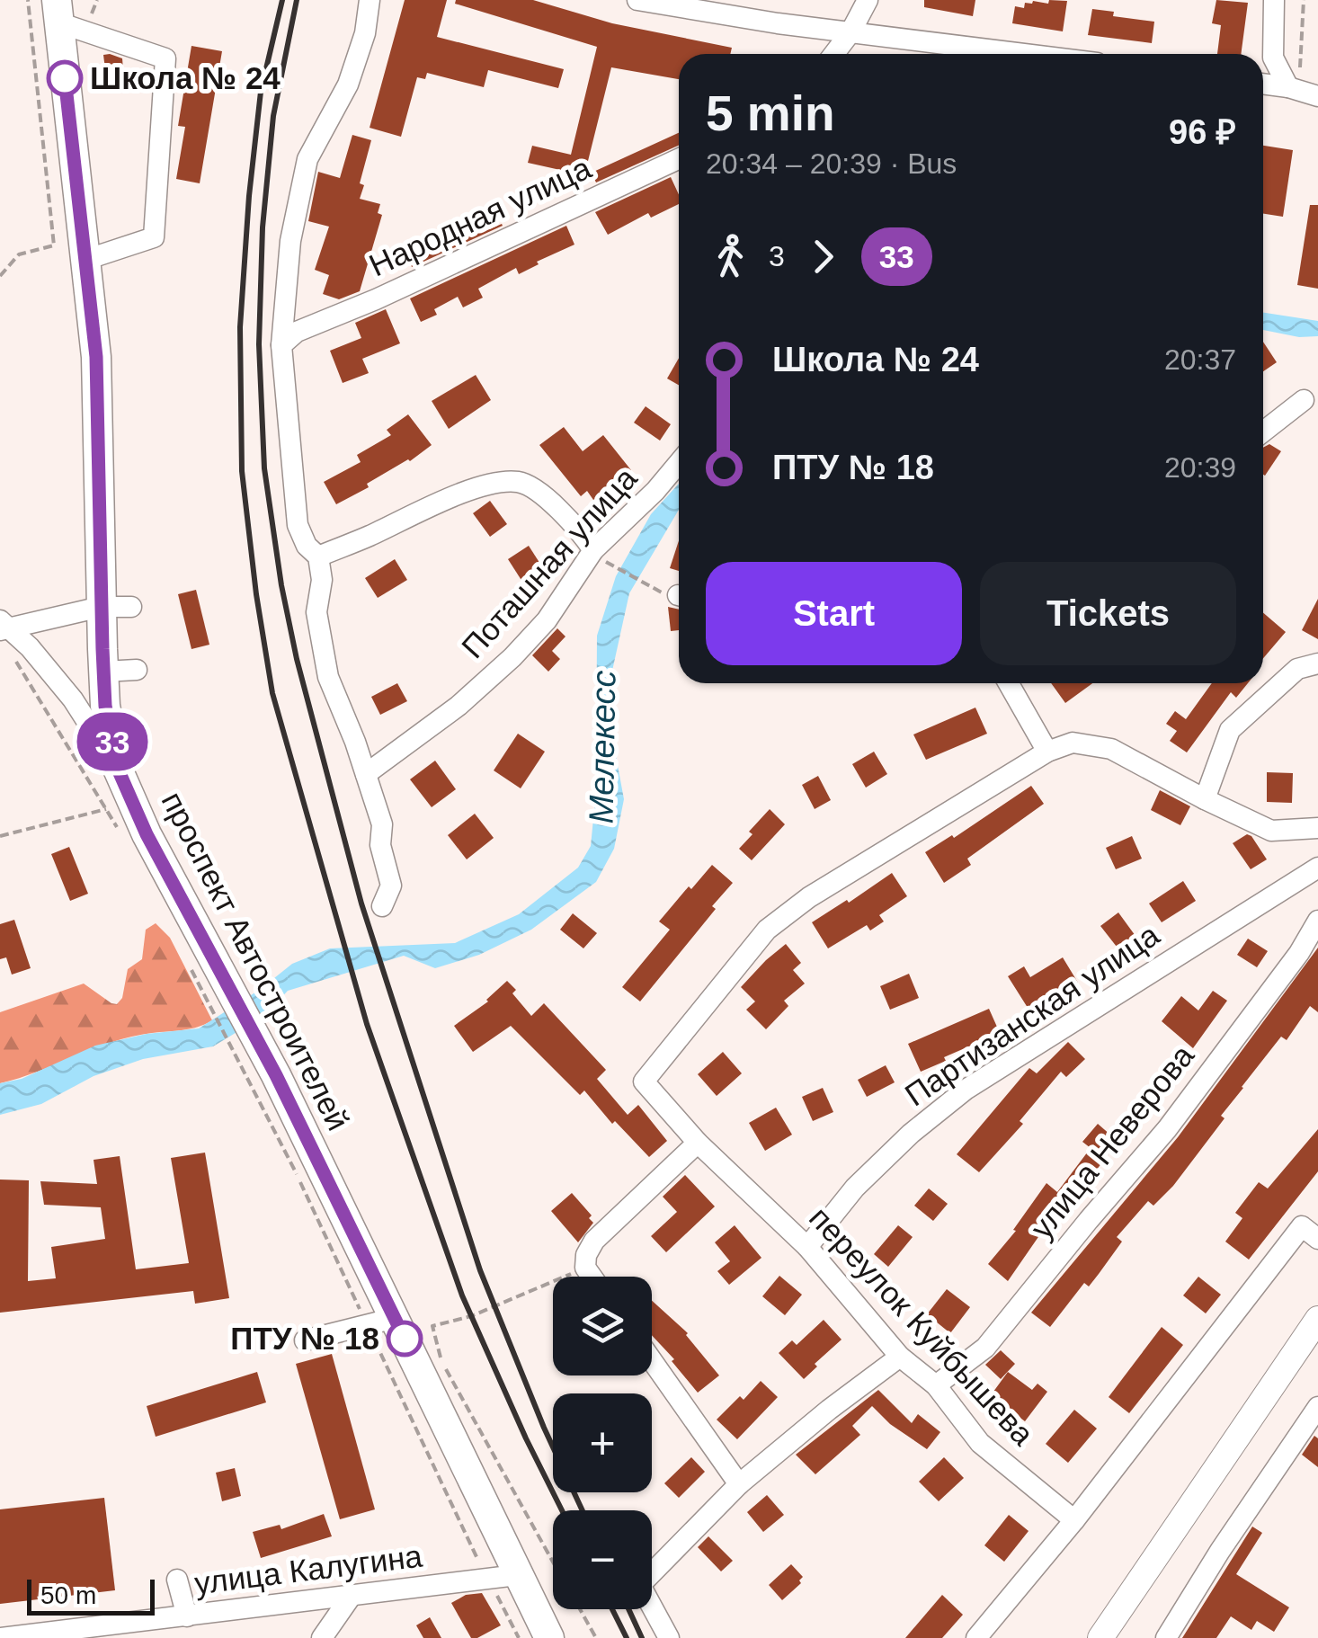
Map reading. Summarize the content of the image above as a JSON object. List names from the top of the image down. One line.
{"streets":{"highway":["проспект Автостроителей"],"street":["Народная улица","Поташная улица","Партизанская улица","улица Неверова","переулок Куйбышева","улица Калугина"]},"crossings":[["проспект Автостроителей","улица Калугина"],["Партизанская улица","переулок Куйбышева"],["улица Неверова","переулок Куйбышева"]],"water":["Мелекесс"],"places":["Школа № 24","ПТУ № 18"],"lines":["bus line 33"],"scale_bar":"50 m","page":{"on_map":"33","heading":["5 min","20:34 – 20:39 · Bus","96 ₽"],"legs":["3","33"],"list":[{"name":"Школа № 24","value":"20:37"},{"name":"ПТУ № 18","value":"20:39"}],"buttons":["Start","Tickets"],"map_buttons":["+","−"],"scale":"50 m"}}
